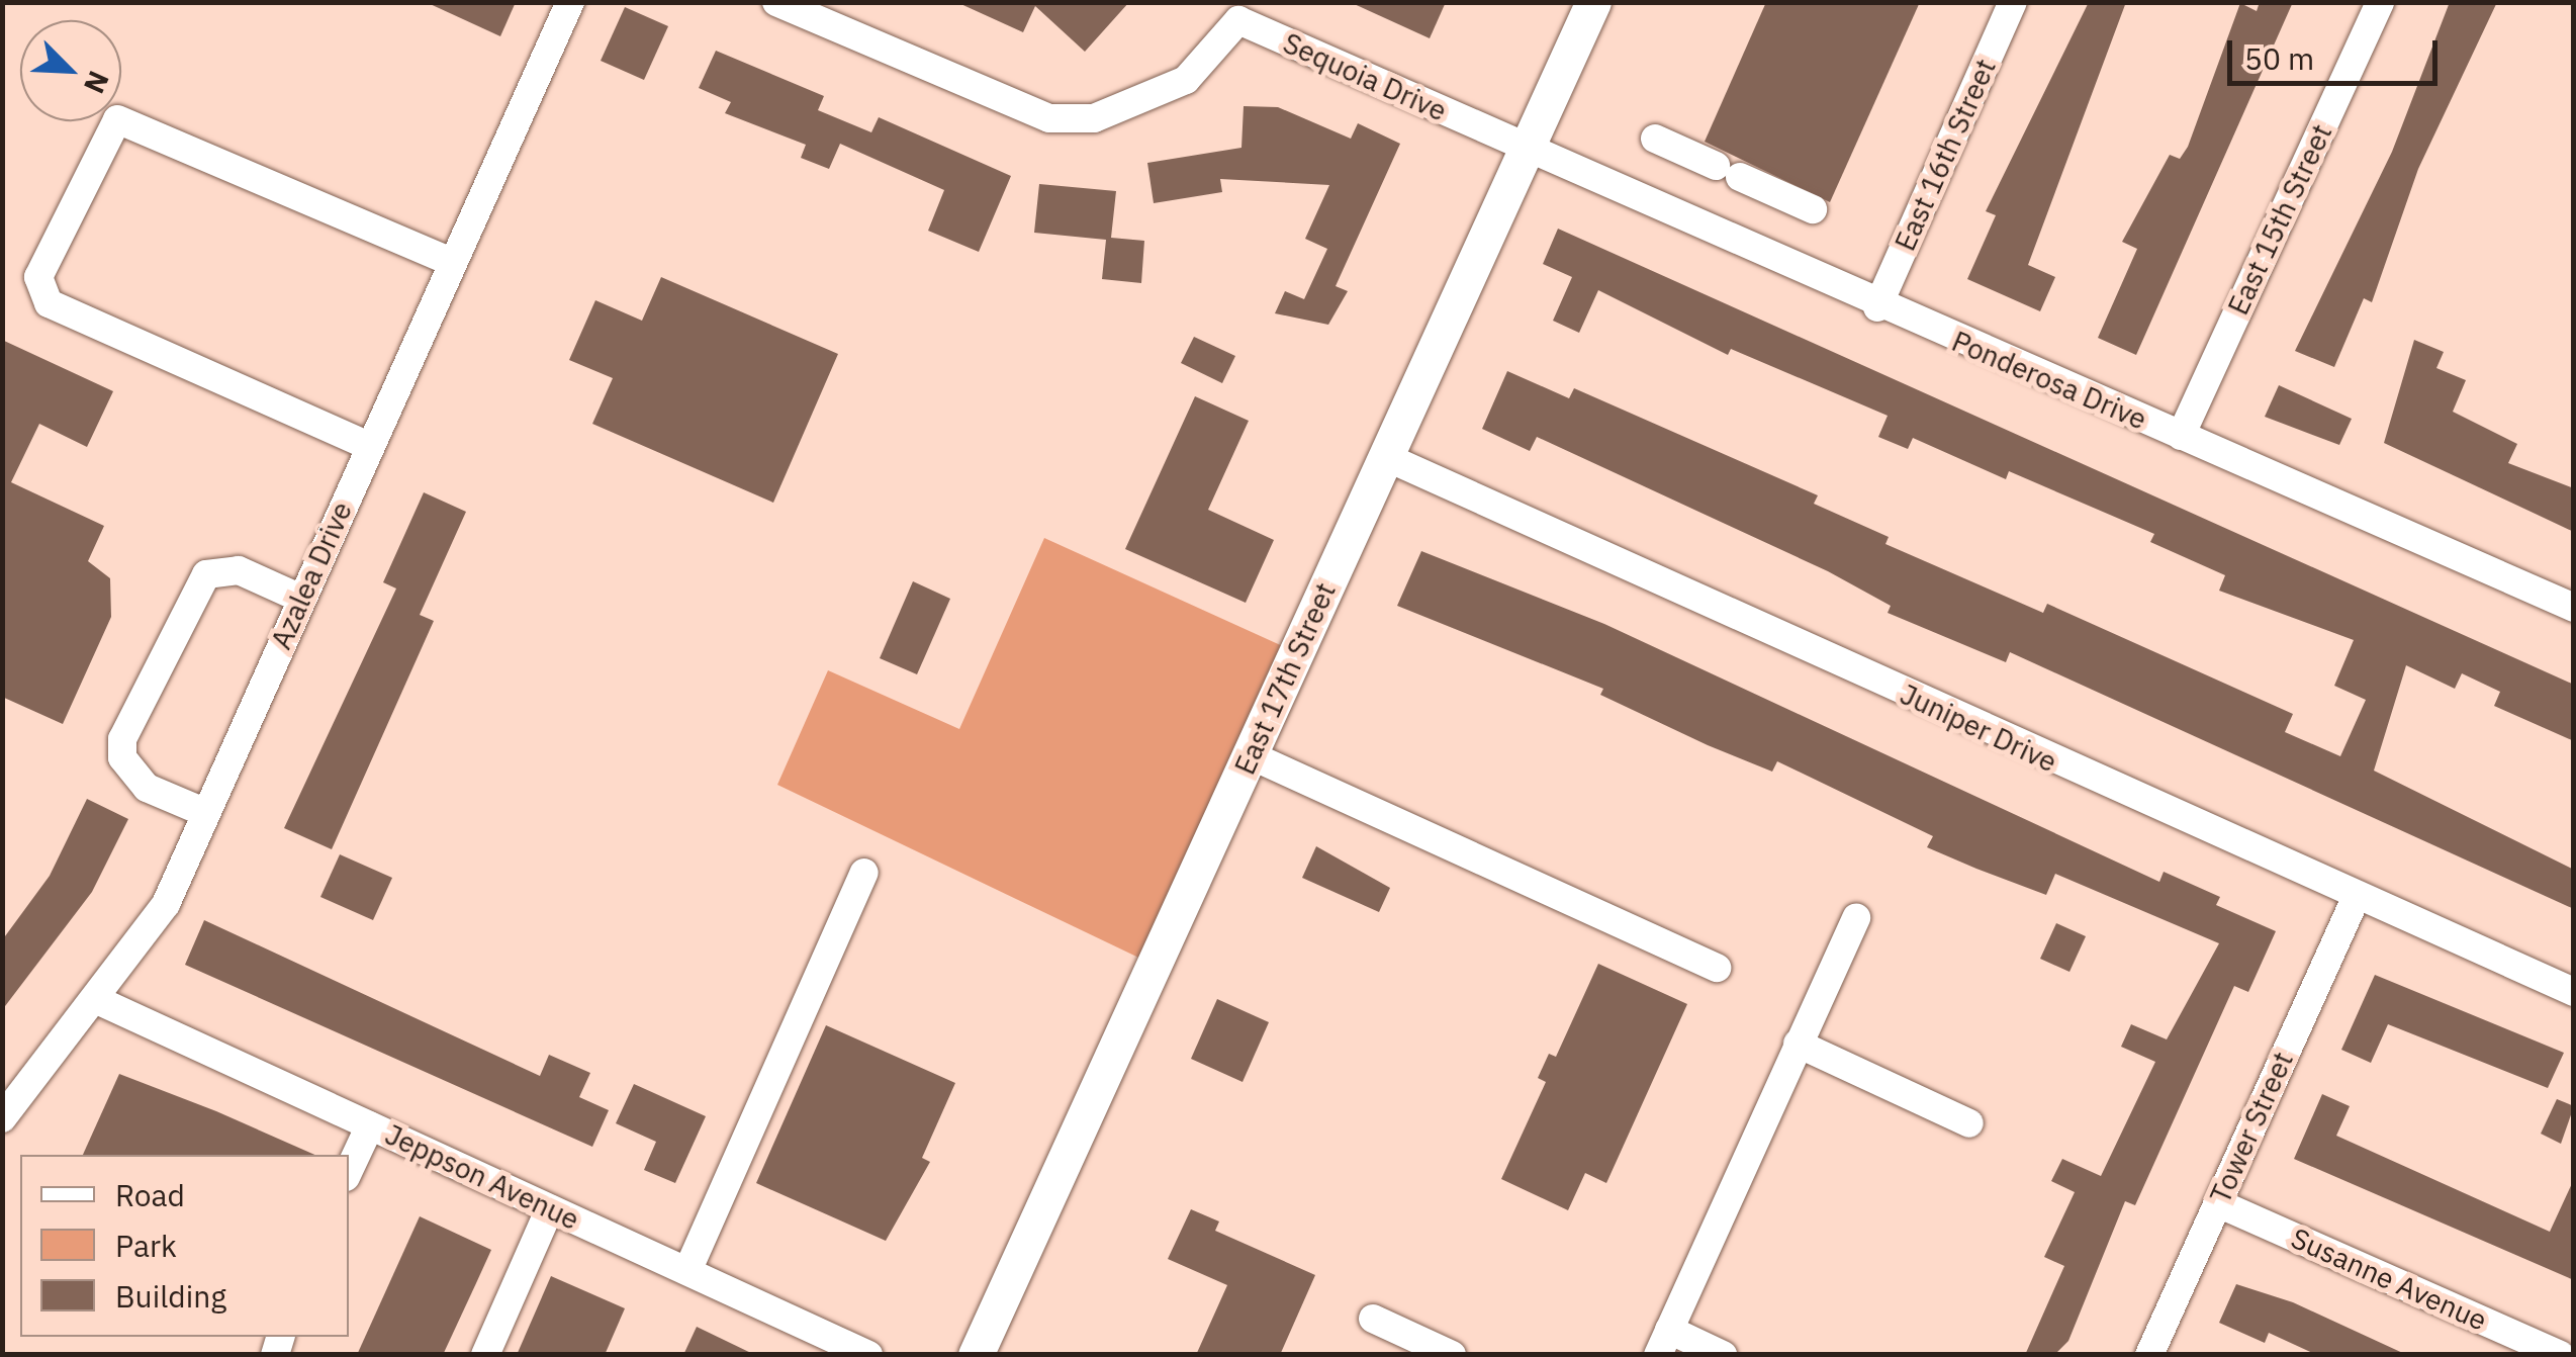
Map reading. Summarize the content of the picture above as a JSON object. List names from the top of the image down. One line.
{"streets":{"main road":["East 17th Street"],"street":["Sequoia Drive","East 16th Street","East 15th Street","Ponderosa Drive","Azalea Drive","Juniper Drive","Tower Street","Jeppson Avenue","Susanne Avenue"]},"crossings":[["Sequoia Drive","Ponderosa Drive"],["Sequoia Drive","East 17th Street"],["East 16th Street","Ponderosa Drive"],["East 15th Street","Ponderosa Drive"],["Ponderosa Drive","East 17th Street"],["Azalea Drive","Jeppson Avenue"],["East 17th Street","Juniper Drive"],["Juniper Drive","Tower Street"],["Tower Street","Susanne Avenue"]],"legend":["Road","Park","Building"],"scale_bar":"50 m","north":"bottom right"}
